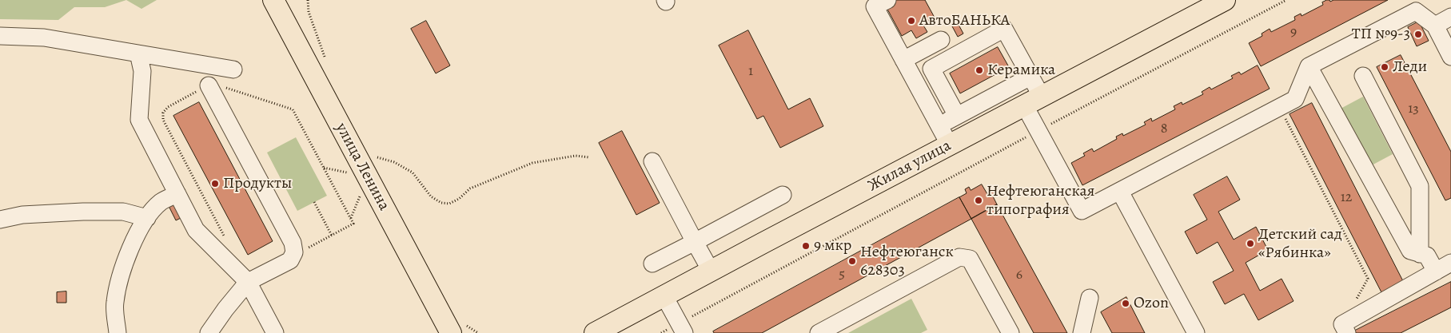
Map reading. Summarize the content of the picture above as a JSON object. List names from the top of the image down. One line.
{"streets":{"main road":["Жилая улица","улица Ленина"]},"places":["АвтоБАНЬКА","ТП №9-3","Леди","Керамика","Продукты","Нефтеюганская типография","Детский сад «Рябинка»","9 мкр","Нефтеюганск 628303","Ozon"],"house_numbers":["9","1","13","8","12","5","6"]}
